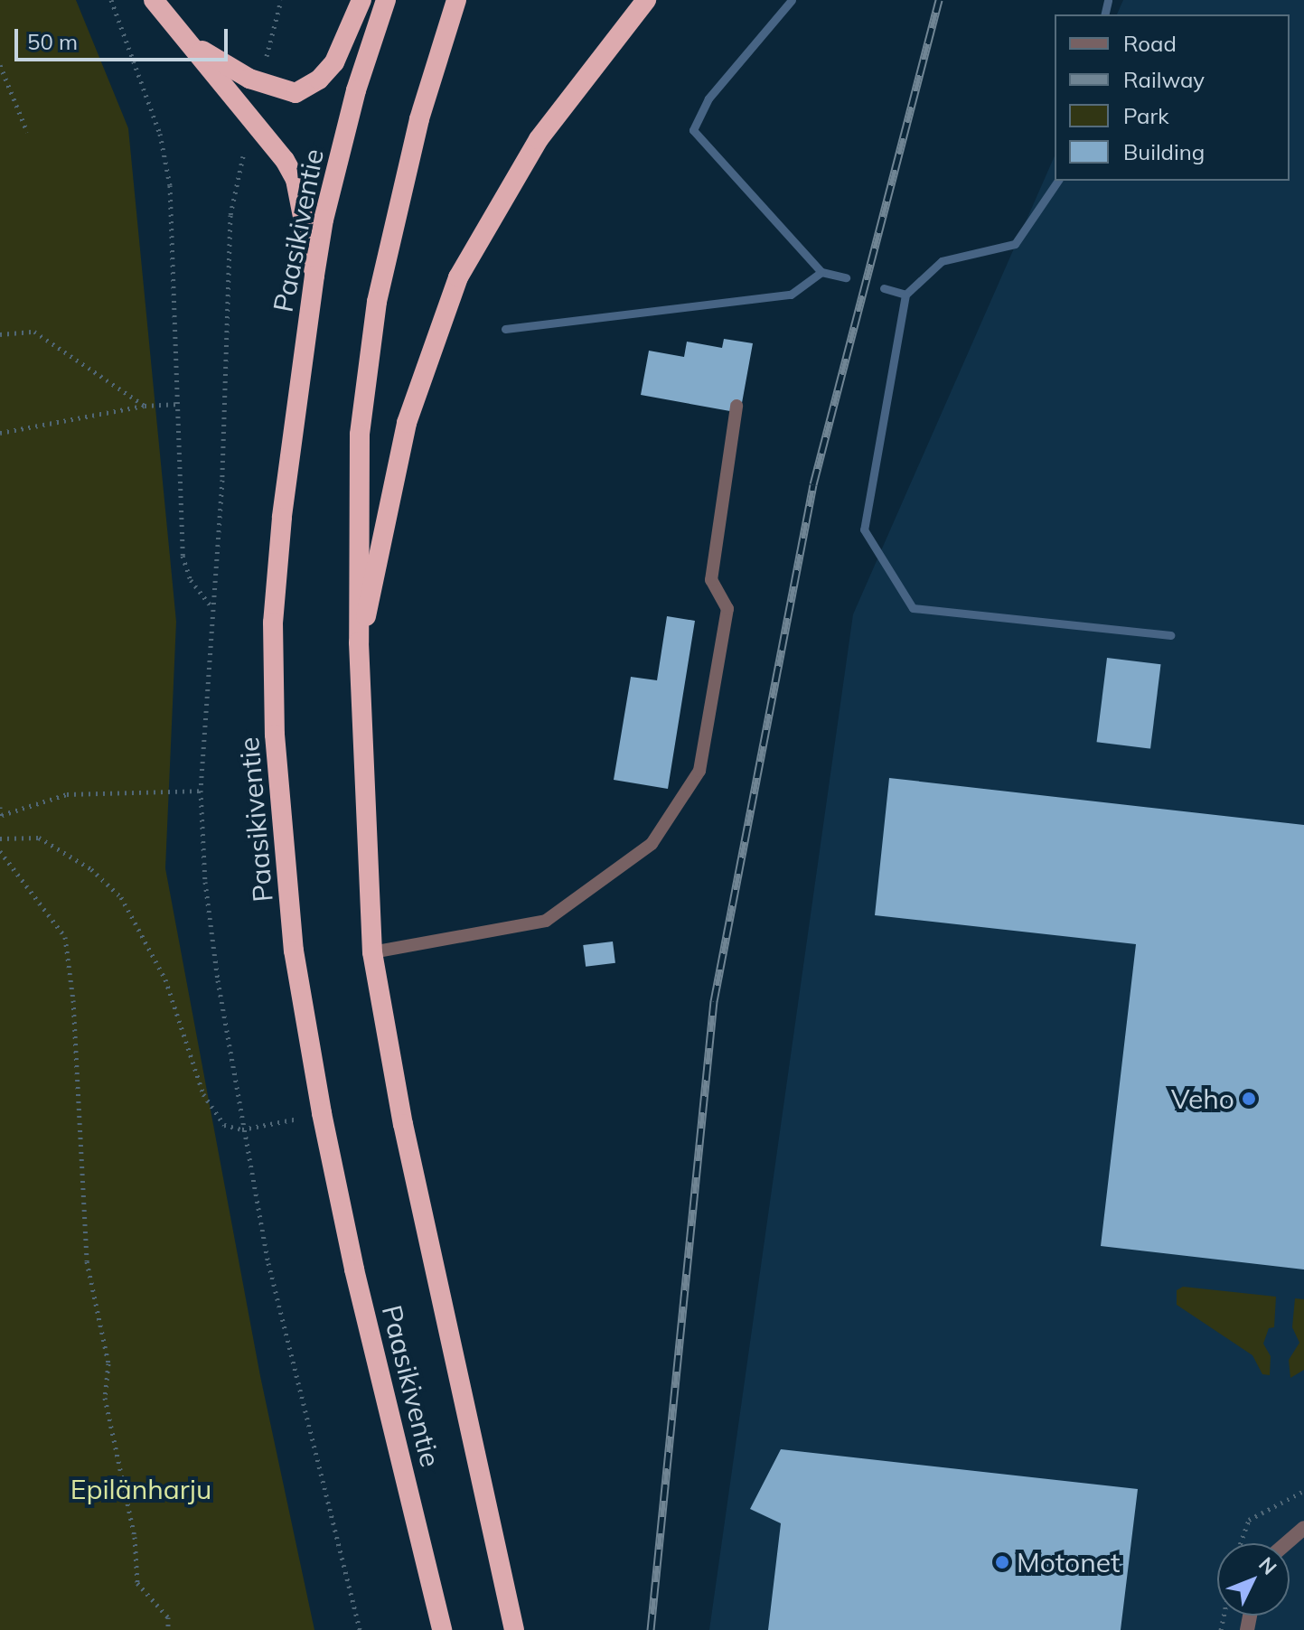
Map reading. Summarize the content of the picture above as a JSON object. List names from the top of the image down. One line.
{"streets":{"highway":["Paasikiventie"]},"parks":["Epilänharju"],"places":["Veho","Motonet"],"legend":["Road","Railway","Park","Building"],"scale_bar":"50 m","north":"top right"}
